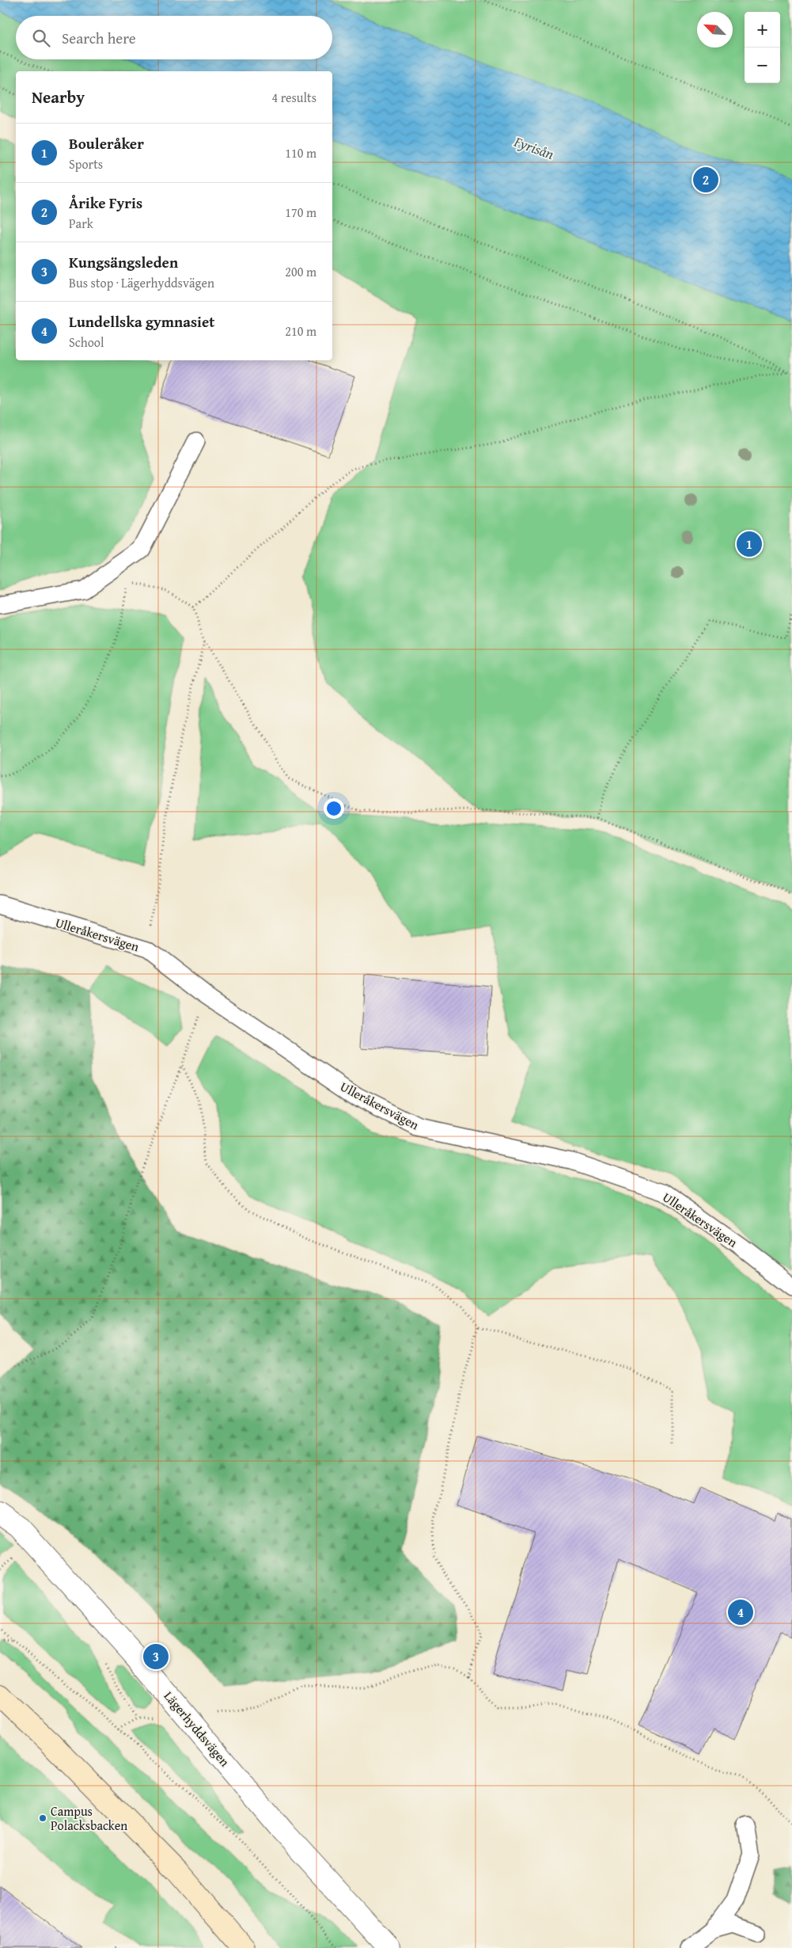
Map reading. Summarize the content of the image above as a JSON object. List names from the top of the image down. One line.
{"streets":{"street":["Lägerhyddsvägen"],"lane":["Ulleråkersvägen"]},"water":["Fyrisån"],"places":["Campus Polacksbacken"],"north":"top left","page":{"map_buttons":["+","−"],"search":"Search here","heading":["Nearby","4 results"],"list":[{"mark":"1","name":"Bouleråker","note":"Sports","value":"110 m"},{"mark":"2","name":"Årike Fyris","note":"Park","value":"170 m"},{"mark":"3","name":"Kungsängsleden","note":"Bus stop · Lägerhyddsvägen","value":"200 m"},{"mark":"4","name":"Lundellska gymnasiet","note":"School","value":"210 m"}],"pins":["2","1","4","3"]}}
